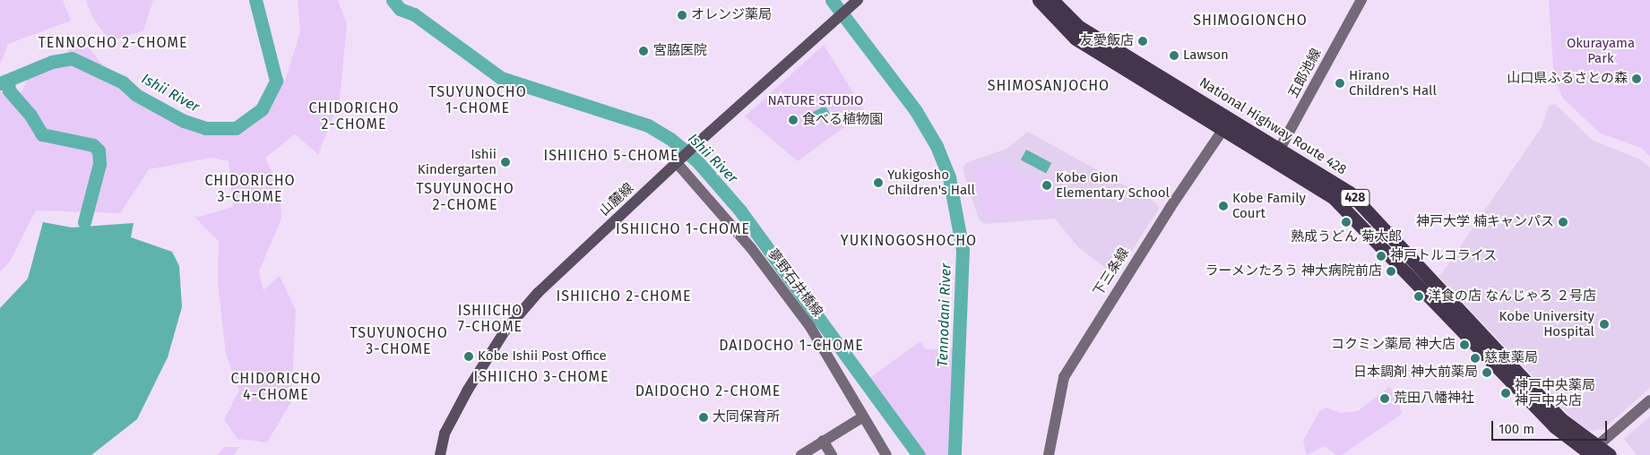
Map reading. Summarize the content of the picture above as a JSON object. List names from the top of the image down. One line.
{"streets":{"highway":["National Highway Route 428","428"],"main road":["山麓線"],"street":["五郎池線","下三条線","夢野石井橋線"]},"crossings":[["五郎池線","National Highway Route 428"],["National Highway Route 428","下三条線"],["山麓線","夢野石井橋線"]],"districts":["SHIMOGIONCHO","TENNOCHO 2-CHOME","SHIMOSANJOCHO","TSUYUNOCHO 1-CHOME","CHIDORICHO 2-CHOME","ISHIICHO 5-CHOME","CHIDORICHO 3-CHOME","TSUYUNOCHO 2-CHOME","ISHIICHO 1-CHOME","YUKINOGOSHOCHO","ISHIICHO 2-CHOME","ISHIICHO 7-CHOME","TSUYUNOCHO 3-CHOME","DAIDOCHO 1-CHOME","ISHIICHO 3-CHOME","CHIDORICHO 4-CHOME","DAIDOCHO 2-CHOME"],"water":["Ishii River","Tennodani River"],"parks":["Okurayama Park","NATURE STUDIO"],"places":["オレンジ薬局","友愛飯店","宮脇医院","Lawson","山口県ふるさとの森","Hirano Children's Hall","食べる植物園","Ishii Kindergarten","Yukigosho Children's Hall","Kobe Gion Elementary School","Kobe Family Court","熟成うどん 菊太郎","神戸大学 楠キャンパス","神戸トルコライス","ラーメンたろう 神大病院前店","洋食の店 なんじゃろ ２号店","Kobe University Hospital","コクミン薬局 神大店","Kobe Ishii Post Office","慈恵薬局","日本調剤 神大前薬局","神戸中央薬局 神戸中央店","荒田八幡神社","大同保育所"],"scale_bar":"100 m"}
